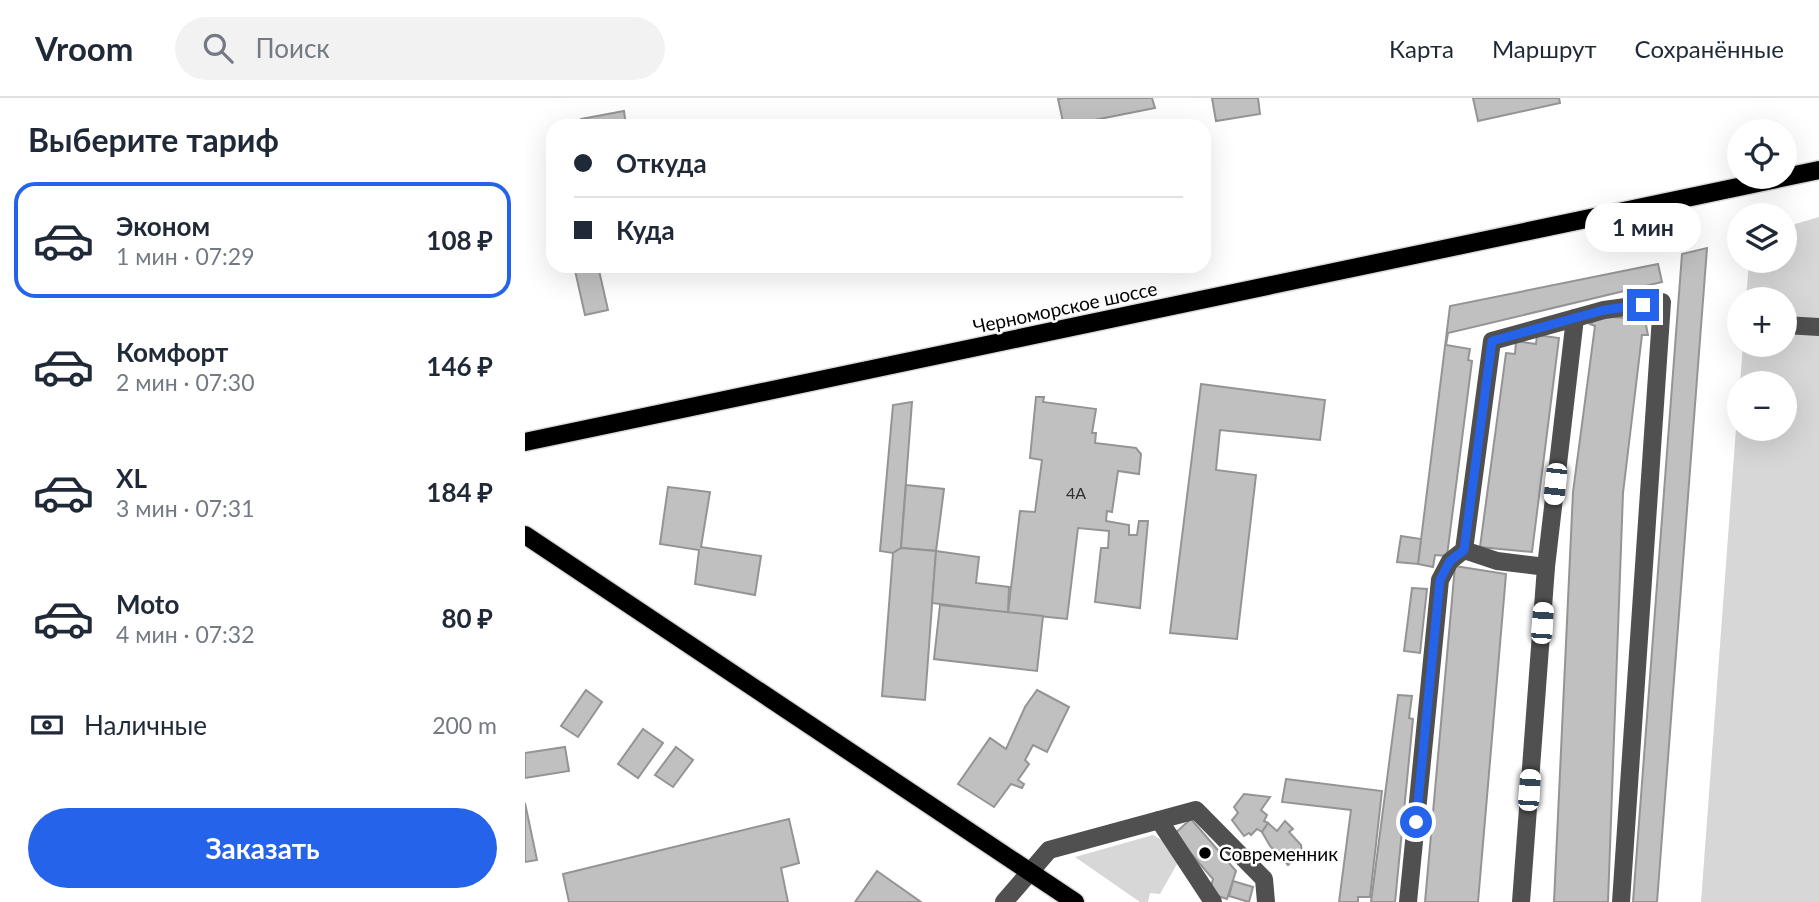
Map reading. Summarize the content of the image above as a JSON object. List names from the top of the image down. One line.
{"streets":{"main road":["Черноморское шоссе"]},"places":["Современник"],"house_numbers":["4А"],"page":{"header":"Vroom","search":"Поиск","nav":["Карта","Маршрут","Сохранённые"],"heading":"Выберите тариф","map_buttons":["+","−"],"banner":["Откуда","Куда"],"list":[{"name":"Эконом","note":"1 мин · 07:29","value":"108 ₽"},{"name":"Комфорт","note":"2 мин · 07:30","value":"146 ₽"},{"name":"XL","note":"3 мин · 07:31","value":"184 ₽"},{"name":"Moto","note":"4 мин · 07:32","value":"80 ₽"}],"bubble":"1 мин","pay":["Наличные","200 m"],"buttons":"Заказать"}}
